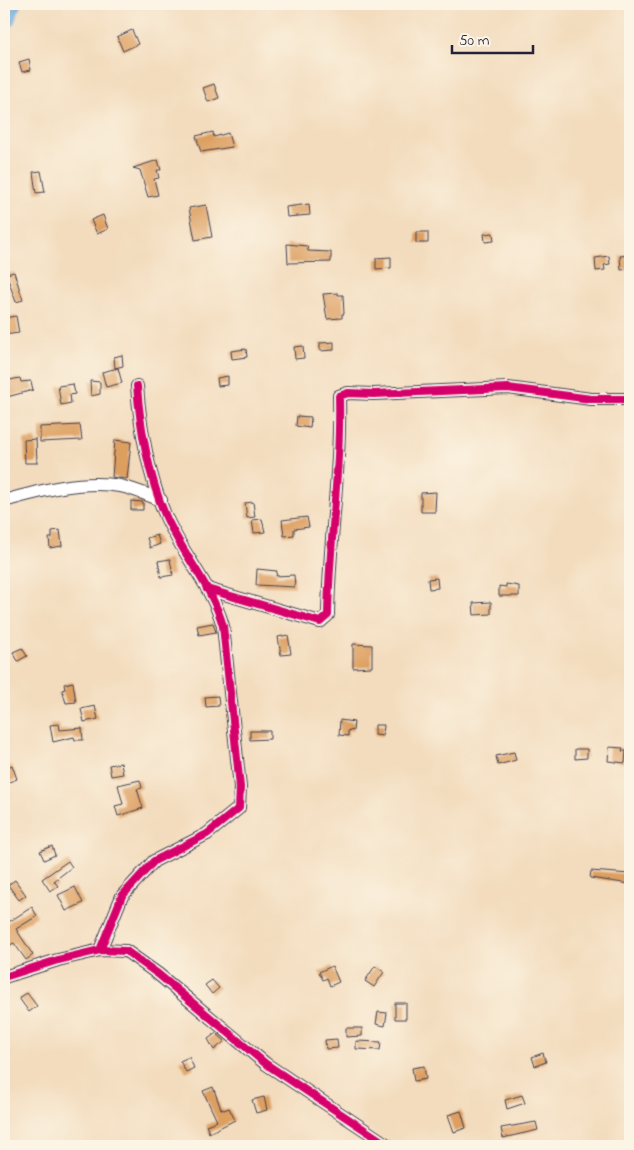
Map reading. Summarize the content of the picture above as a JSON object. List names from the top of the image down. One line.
{"scale_bar":"50 m"}
